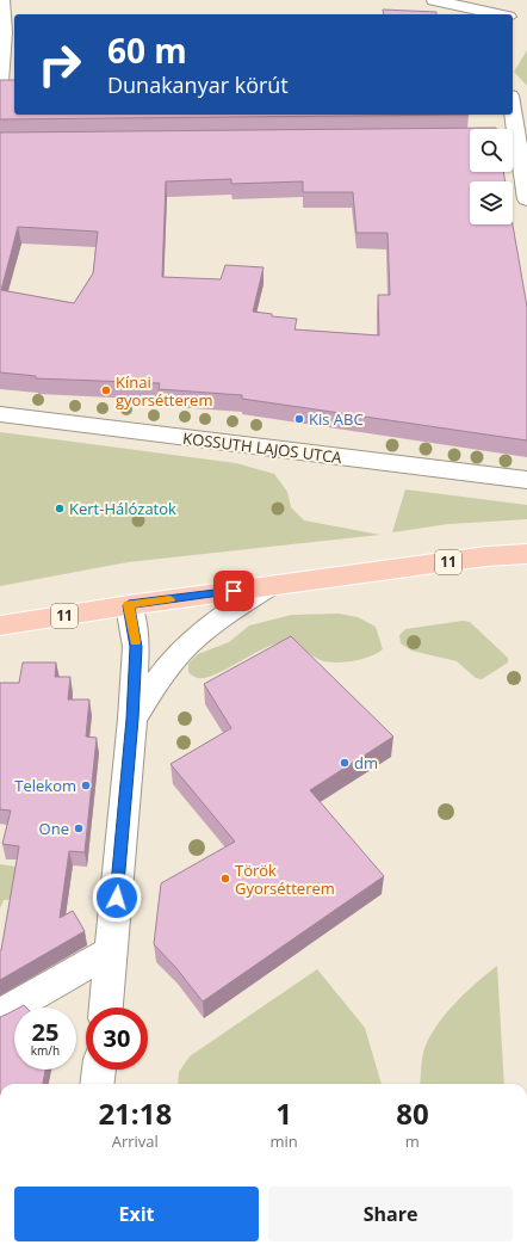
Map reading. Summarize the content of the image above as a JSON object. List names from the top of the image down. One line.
{"streets":{"main road":["11"],"street":["KOSSUTH LAJOS UTCA"]},"places":["Kínai gyorsétterem","Kis ABC","Kert-Hálózatok","dm","Telekom","One","Török Gyorsétterem"],"page":{"turn":["60 m","Dunakanyar körút"],"speed":"25 km/h","limit":"30","eta":["21:18","Arrival","1","min","80","m"],"buttons":["Exit","Share"]}}
